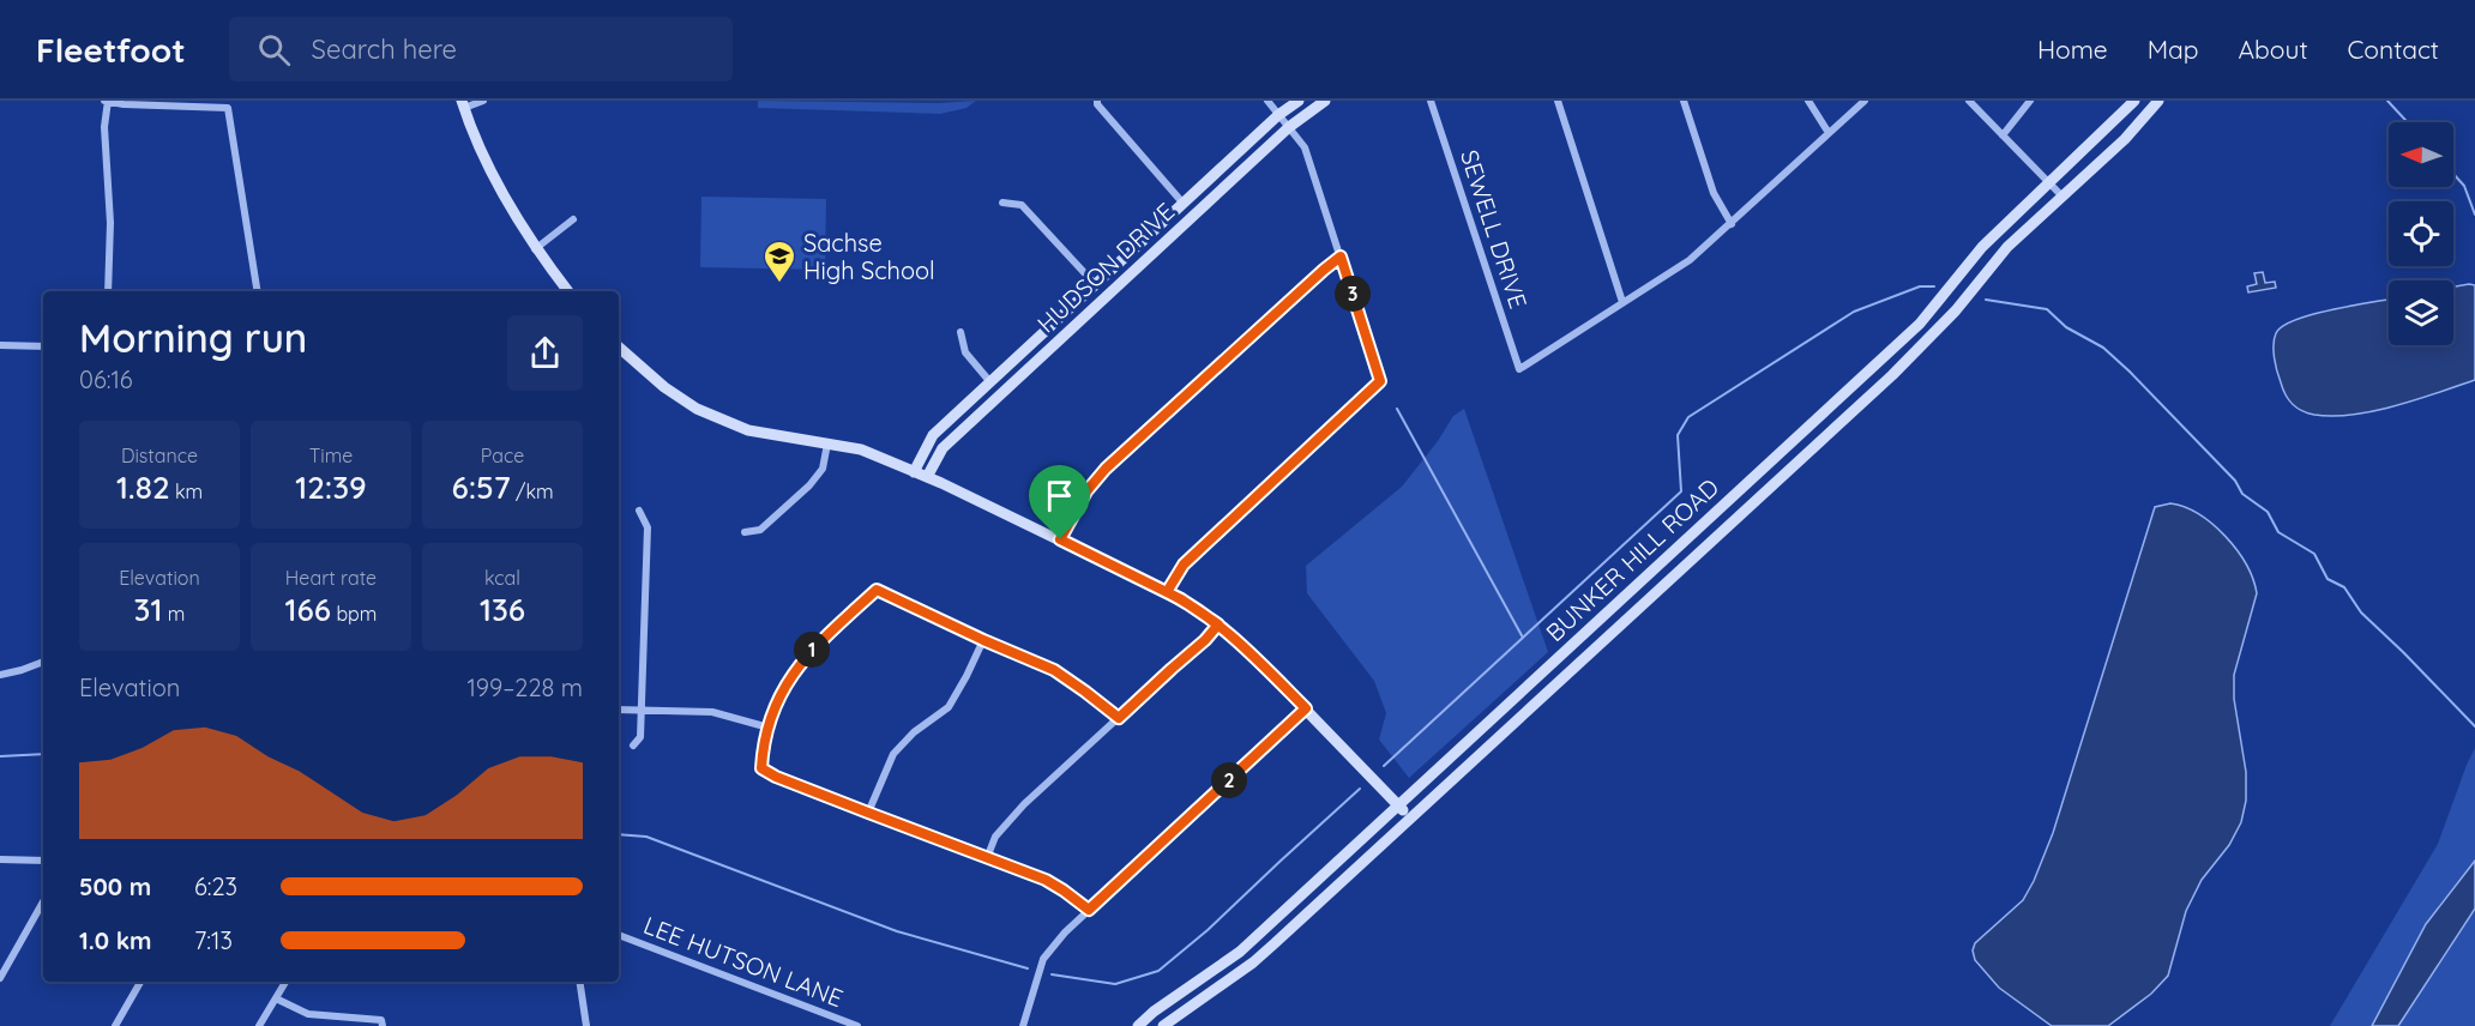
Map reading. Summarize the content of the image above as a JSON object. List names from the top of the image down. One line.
{"streets":{"main road":["HUDSON DRIVE","BUNKER HILL ROAD"],"street":["SEWELL DRIVE","LEE HUTSON LANE"]},"places":{"school or university":["Sachse High School"]},"north":"left","page":{"header":"Fleetfoot","search":"Search here","nav":["Home","Map","About","Contact"],"pins":["3","1","2"],"heading":["Morning run","06:16"],"stats":[["Distance","1.82 km"],["Time","12:39"],["Pace","6:57 /km"],["Elevation","31 m"],["Heart rate","166 bpm"],["kcal","136"]],"chart":["Elevation","199–228 m"],"list":[{"name":"500 m","note":"6:23"},{"name":"1.0 km","note":"7:13"}]}}
